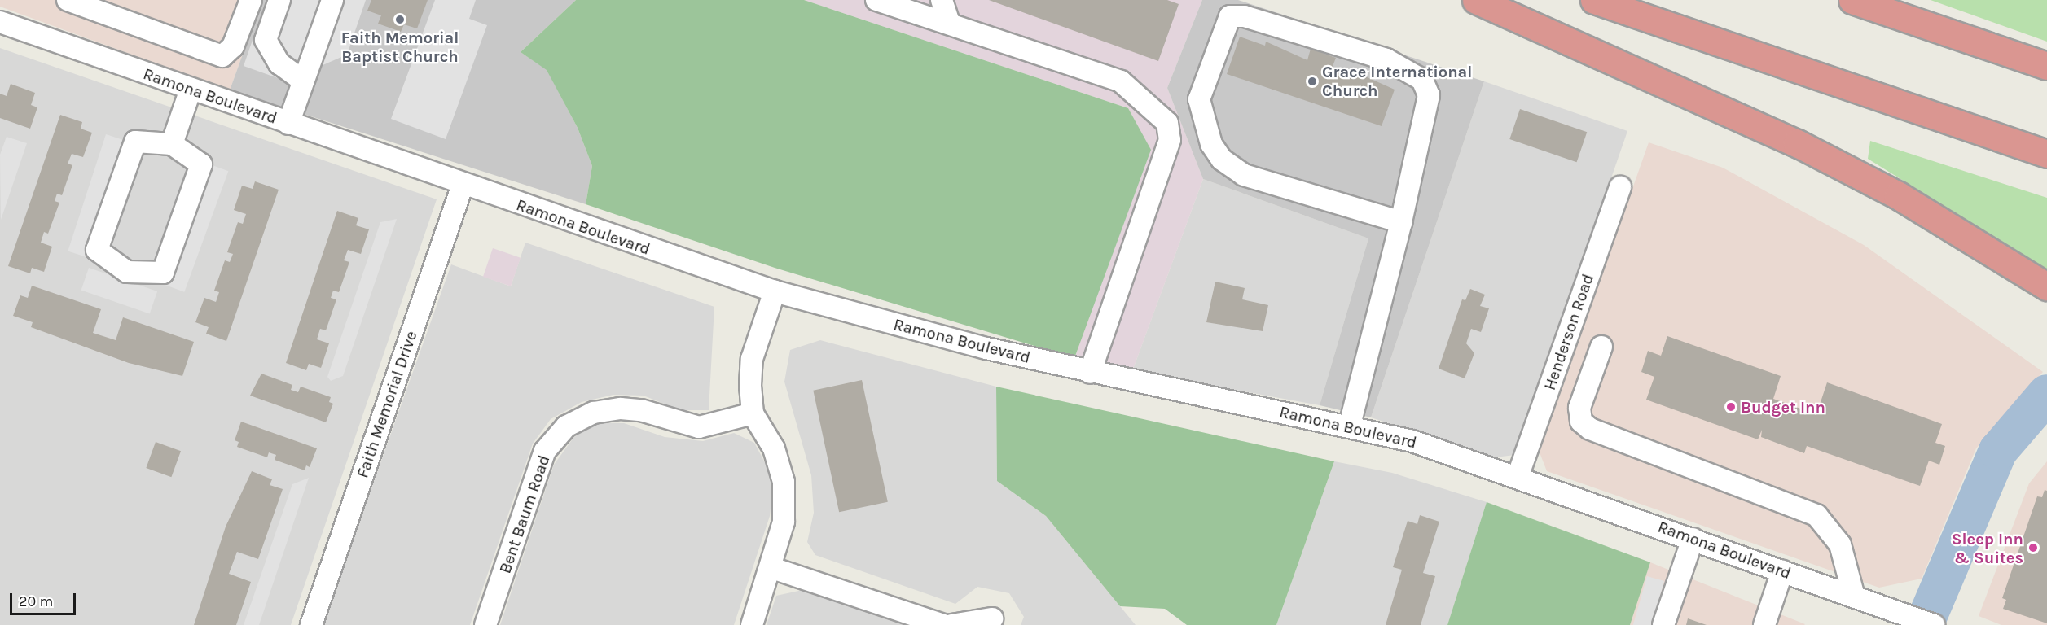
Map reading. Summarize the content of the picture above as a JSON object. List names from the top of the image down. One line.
{"streets":{"street":["Ramona Boulevard","Henderson Road","Faith Memorial Drive","Bent Baum Road"]},"crossings":[["Ramona Boulevard","Henderson Road"],["Ramona Boulevard","Faith Memorial Drive"]],"places":["Faith Memorial Baptist Church","Grace International Church","Budget Inn","Sleep Inn & Suites"],"scale_bar":"20 m"}
